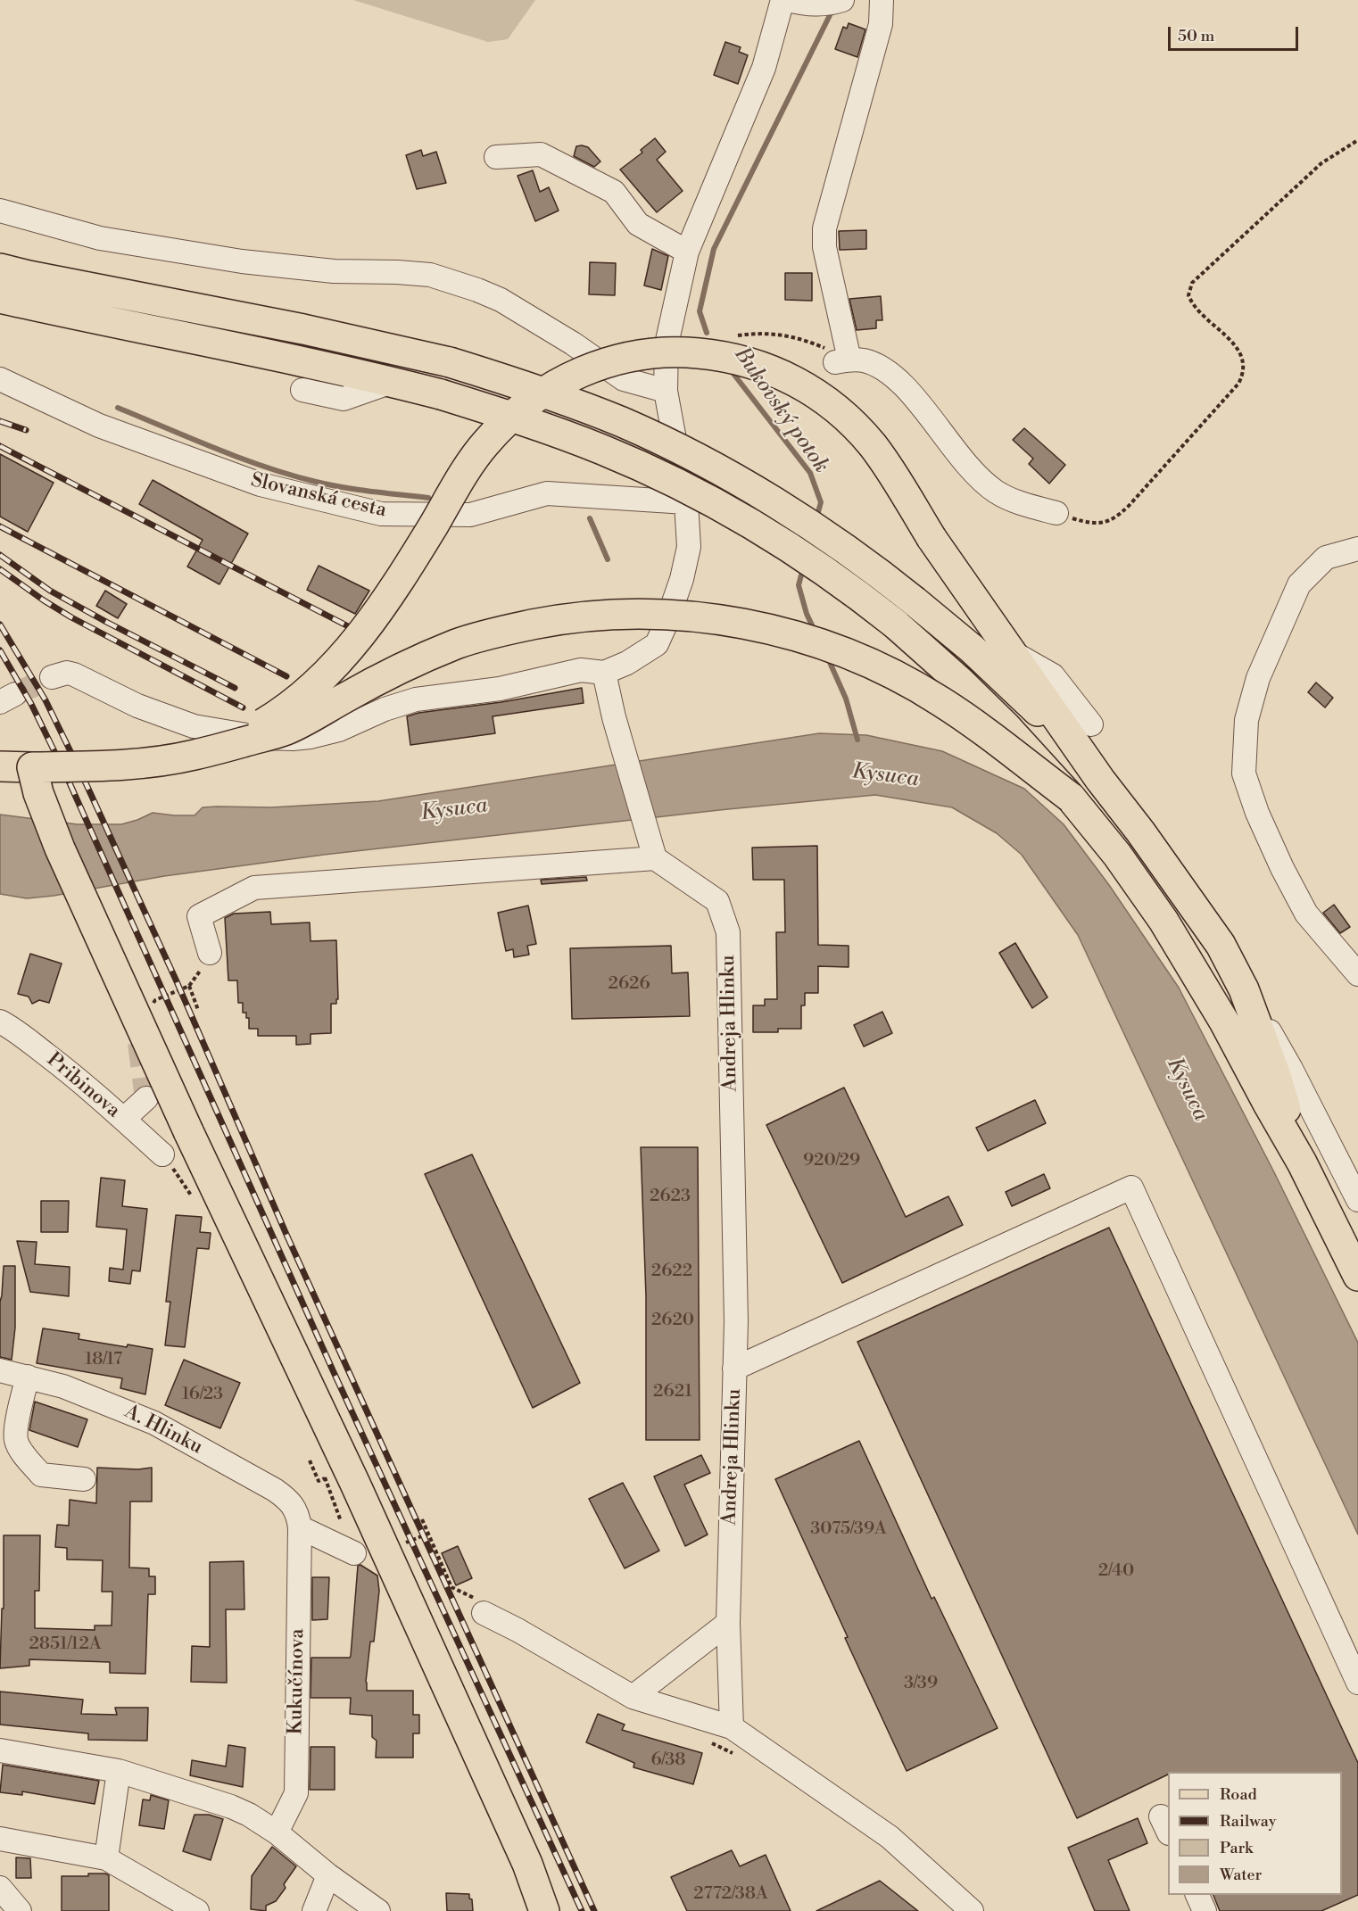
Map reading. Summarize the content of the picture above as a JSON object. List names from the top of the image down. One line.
{"streets":{"street":["Slovanská cesta","Andreja Hlinku","Pribinova","A. Hlinku","Kukučínova"]},"crossings":[["A. Hlinku","Kukučínova"]],"water":["Bukovský potok","Kysuca"],"house_numbers":["2626","920/29","2623","2622","2620","18/17","2621","16/23","3075/39A","2/40","2851/12A","3/39","6/38","2772/38A"],"legend":["Road","Railway","Park","Water"],"scale_bar":"50 m"}
